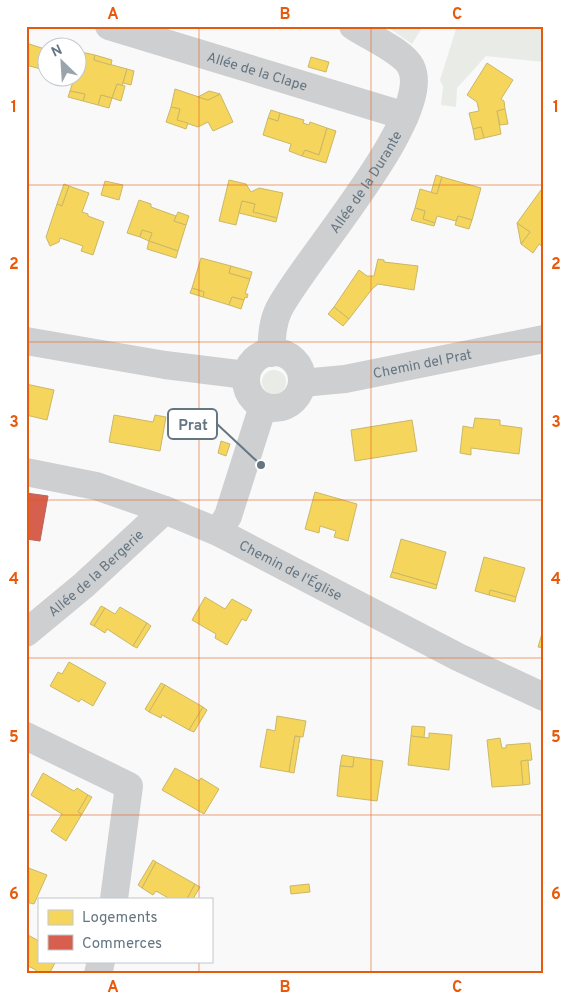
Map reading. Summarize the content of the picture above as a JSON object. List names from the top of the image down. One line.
{"streets":{"street":["Allée de la Clape","Allée de la Durante","Chemin del Prat","Chemin de l'Église","Allée de la Bergerie"]},"crossings":[["Allée de la Clape","Allée de la Durante"],["Allée de la Durante","Chemin del Prat"],["Chemin de l'Église","Allée de la Bergerie"]],"places":["Prat"],"legend":["Logements","Commerces"],"north":"top left","grid":{"columns":["A","B","C"],"rows":["1","2","3","4","5","6"]}}
